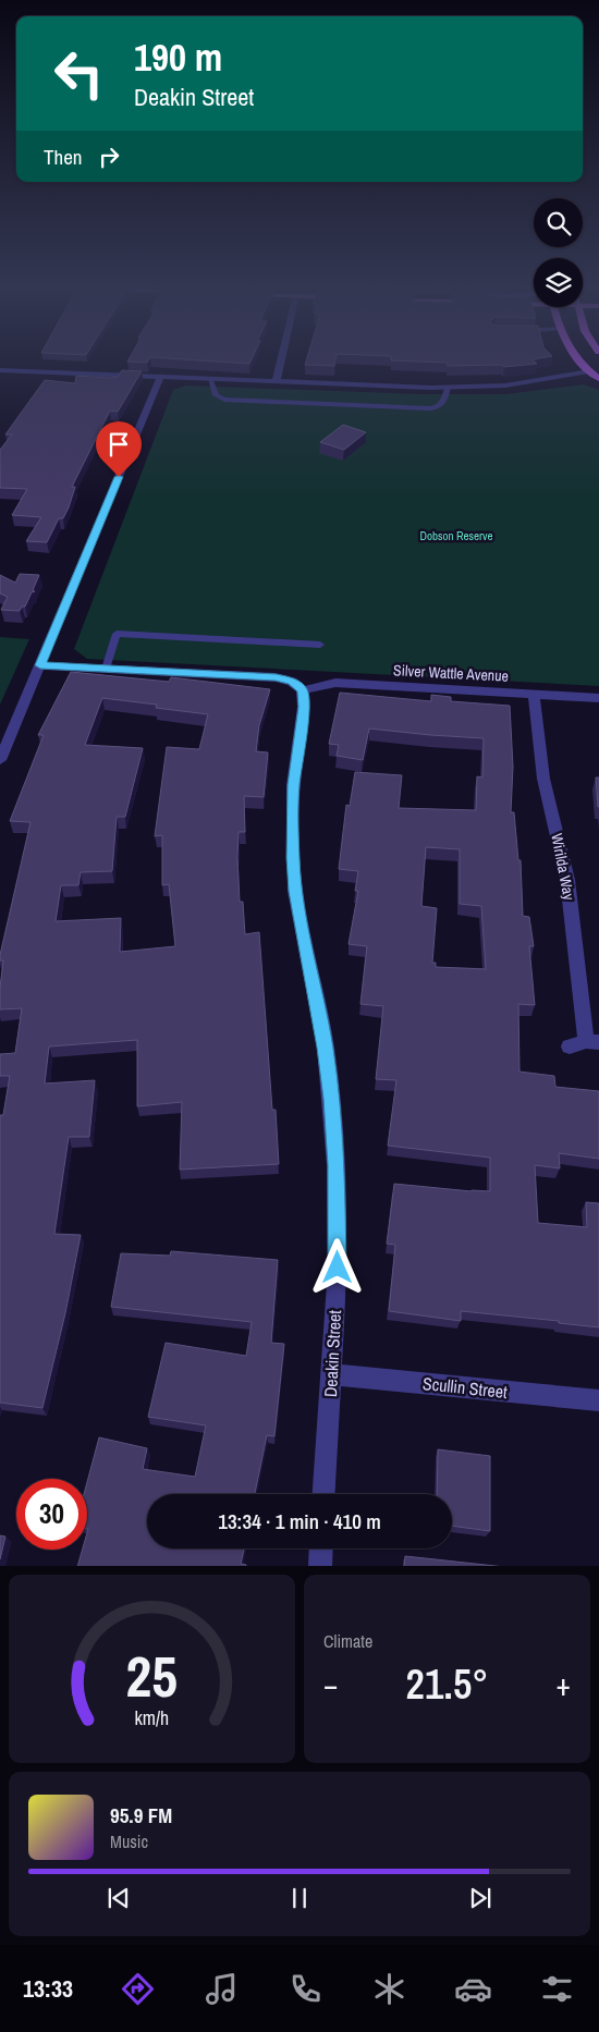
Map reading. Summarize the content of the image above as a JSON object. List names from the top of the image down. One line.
{"streets":{"street":["Silver Wattle Avenue","Wirilda Way","Deakin Street","Scullin Street"]},"crossings":[["Silver Wattle Avenue","Wirilda Way"],["Silver Wattle Avenue","Deakin Street"],["Deakin Street","Scullin Street"]],"parks":["Dobson Reserve"],"page":{"turn":["190 m","Deakin Street"],"then":"Then","limit":"30","trip":"13:34 · 1 min · 410 m","tile":"Climate","heat":["−","21.5°","+"],"song":["95.9 FM","Music"],"tabs":"13:33","gauge":["25","km/h"]}}
